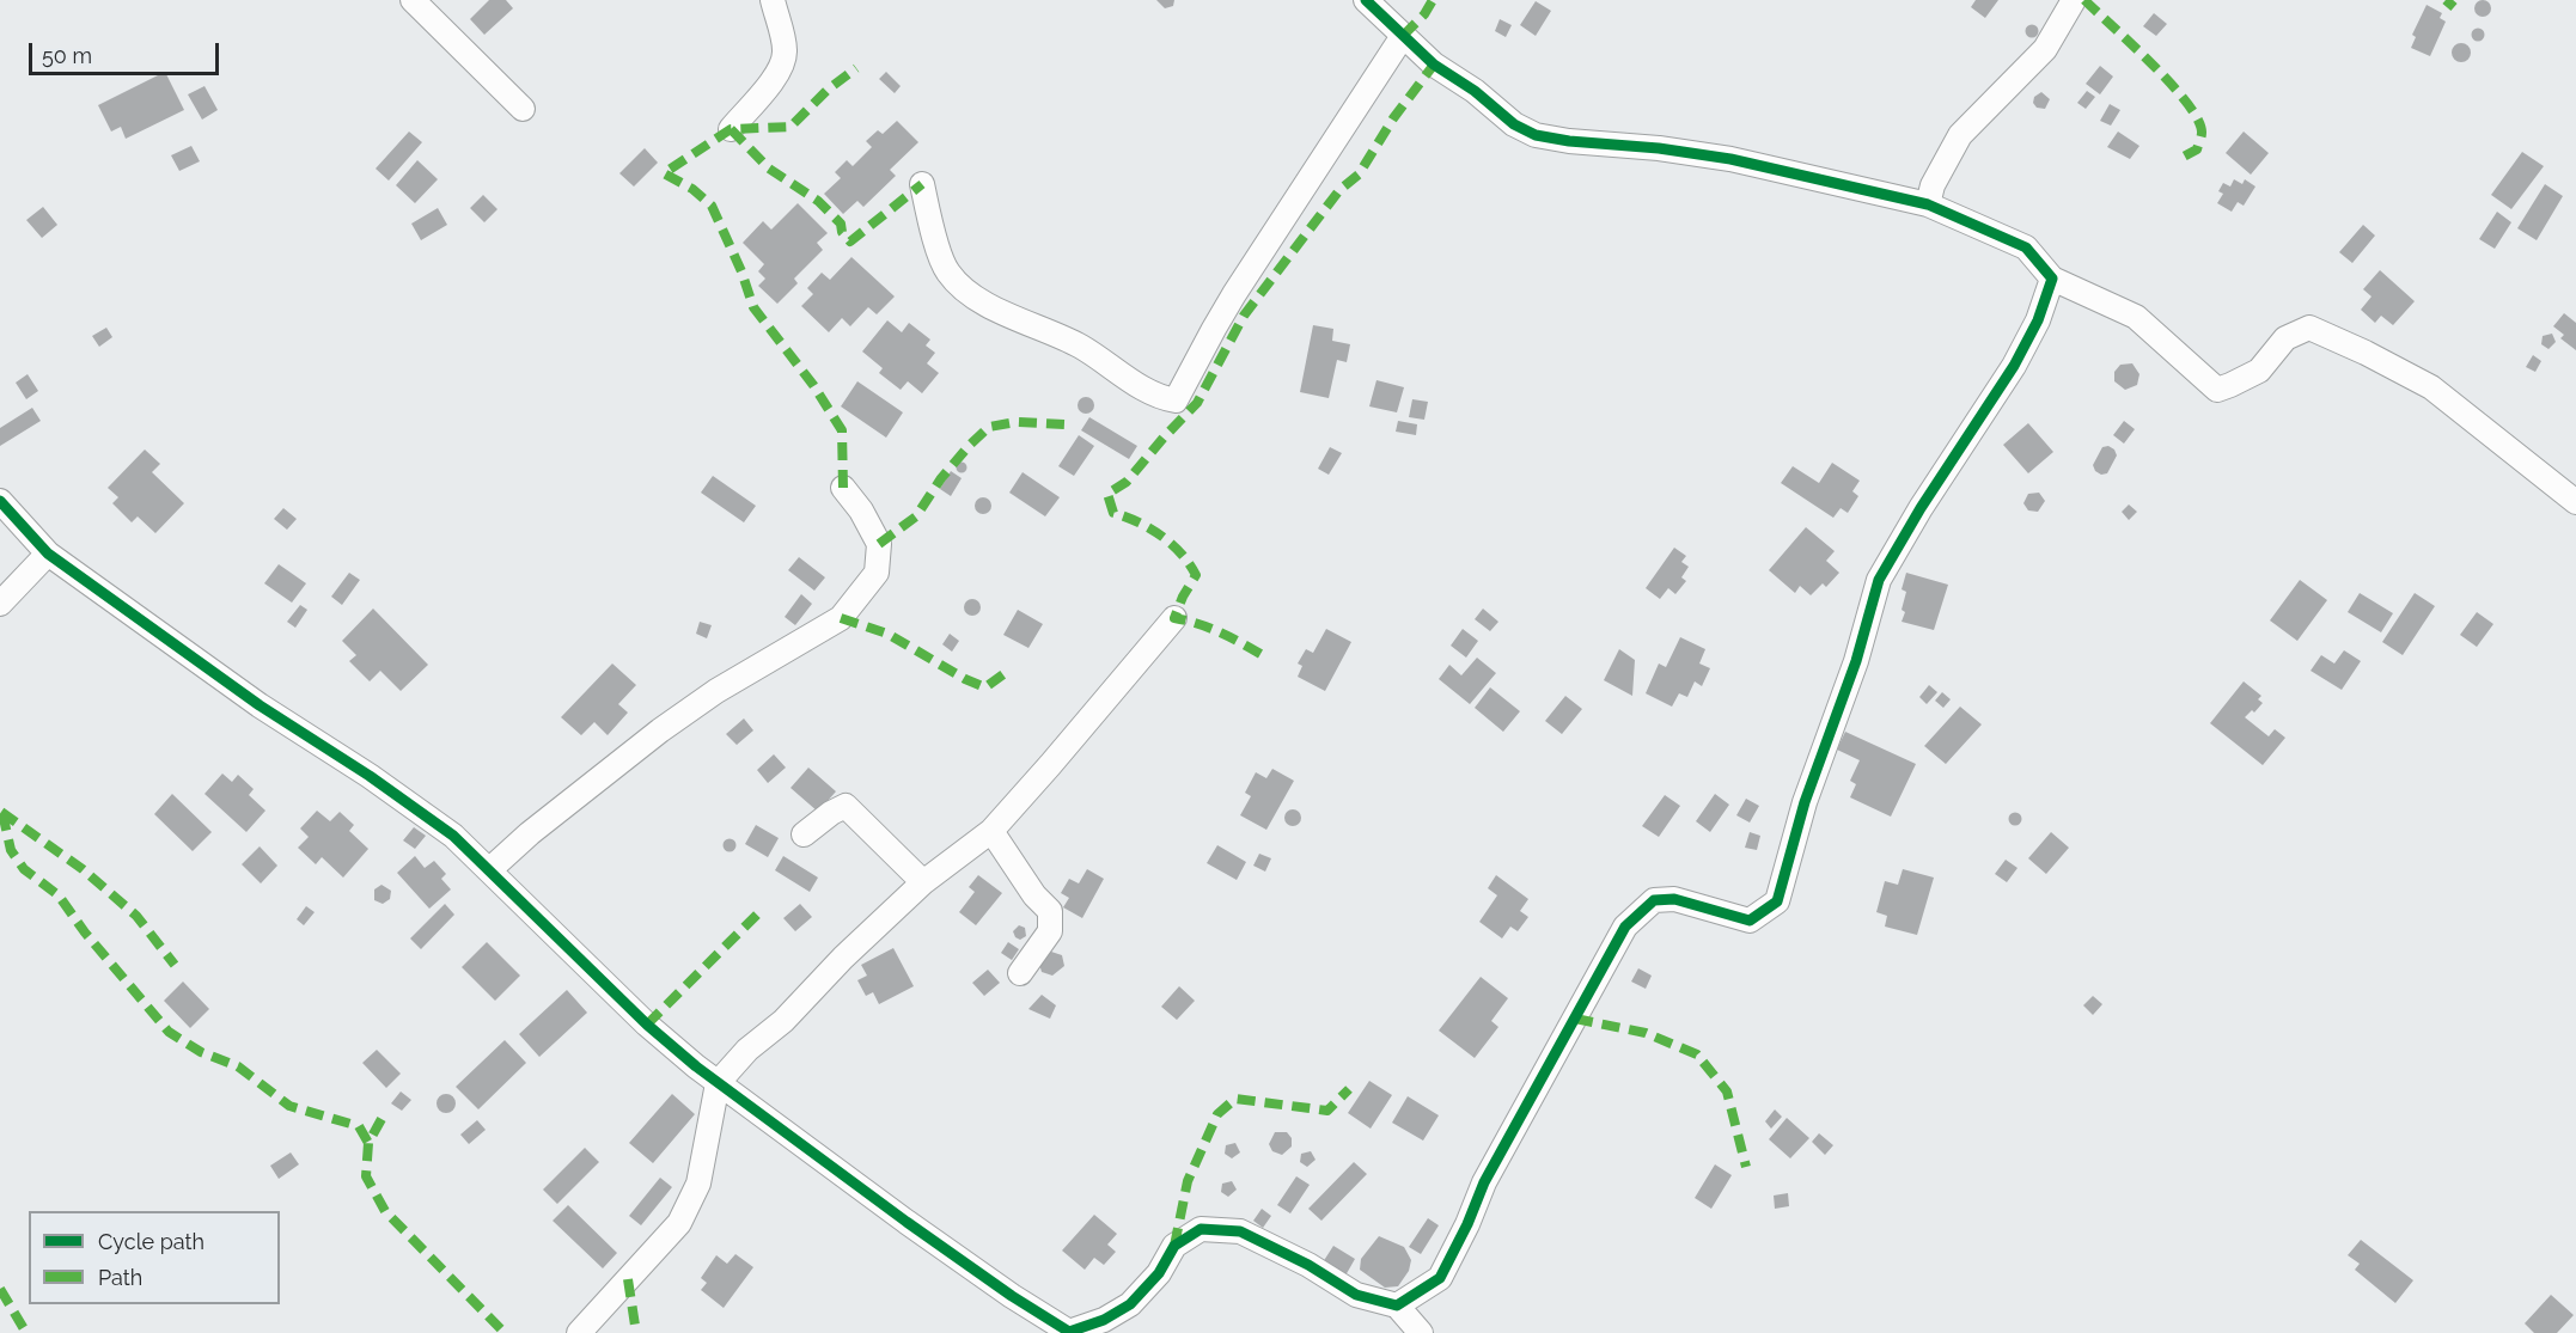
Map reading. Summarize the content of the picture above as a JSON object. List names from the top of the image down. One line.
{"legend":["Cycle path","Path"],"scale_bar":"50 m"}
